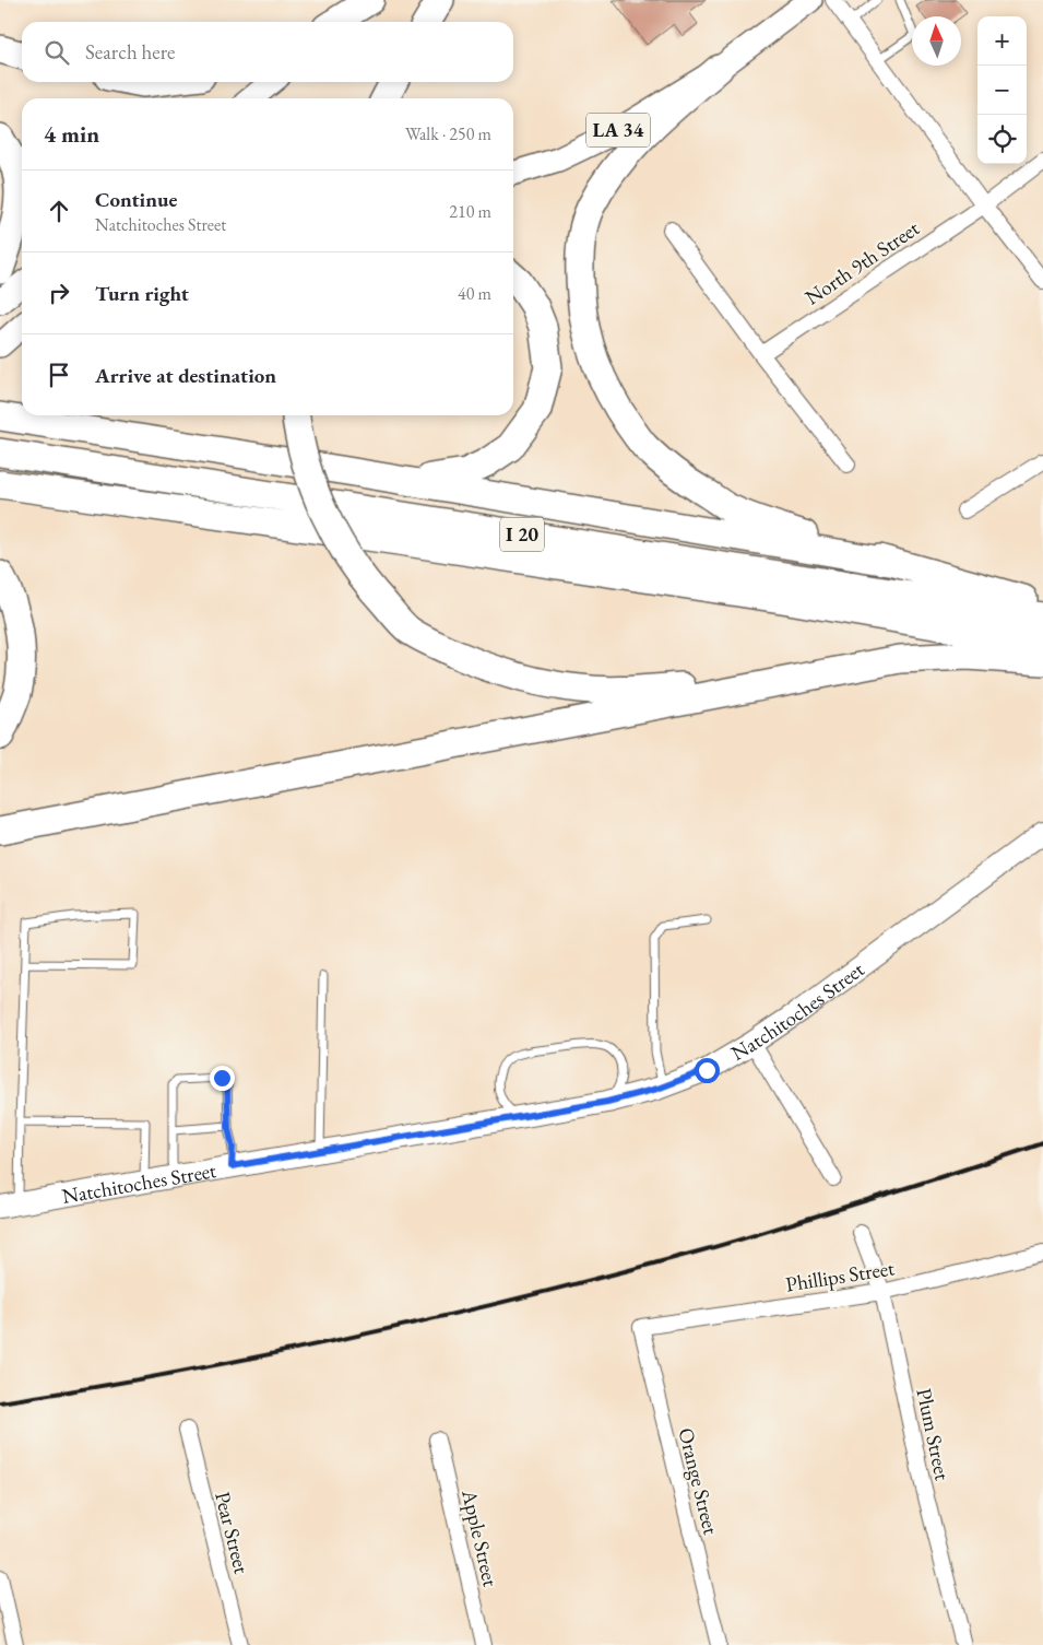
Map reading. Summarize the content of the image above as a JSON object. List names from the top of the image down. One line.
{"streets":{"highway":["I 20"],"main road":["LA 34"],"street":["North 9th Street","Natchitoches Street","Phillips Street","Plum Street","Orange Street","Pear Street","Apple Street"]},"crossings":[["Phillips Street","Plum Street"],["Phillips Street","Orange Street"]],"north":"top","page":{"map_buttons":["+","−"],"search":"Search here","heading":["4 min","Walk · 250 m"],"list":[["Continue","Natchitoches Street","210 m"],["Turn right","40 m"],"Arrive at destination"]}}
